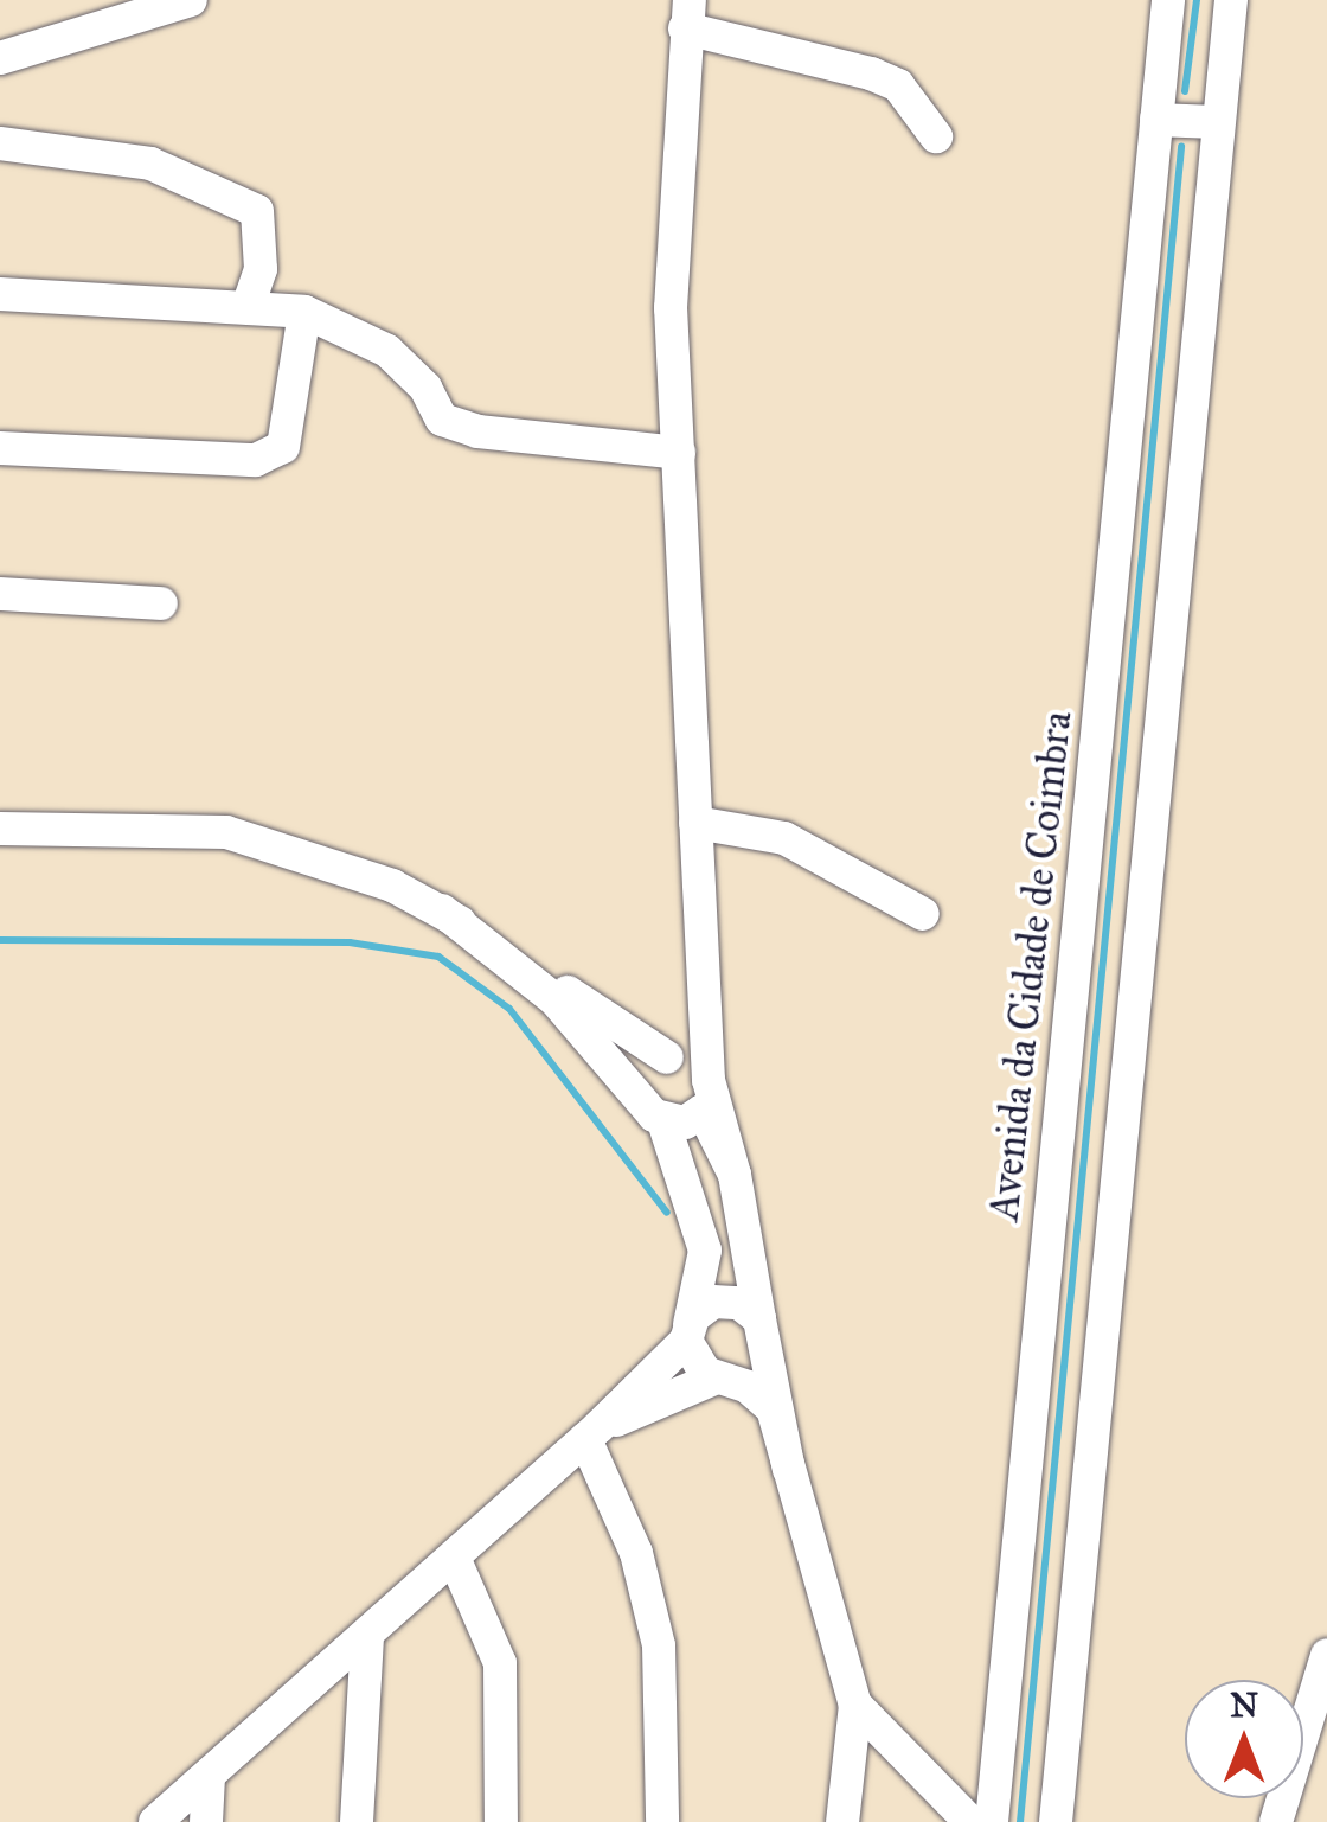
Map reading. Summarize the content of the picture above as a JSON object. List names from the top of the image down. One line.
{"streets":{"street":["Avenida da Cidade de Coimbra"]},"north":"top"}
